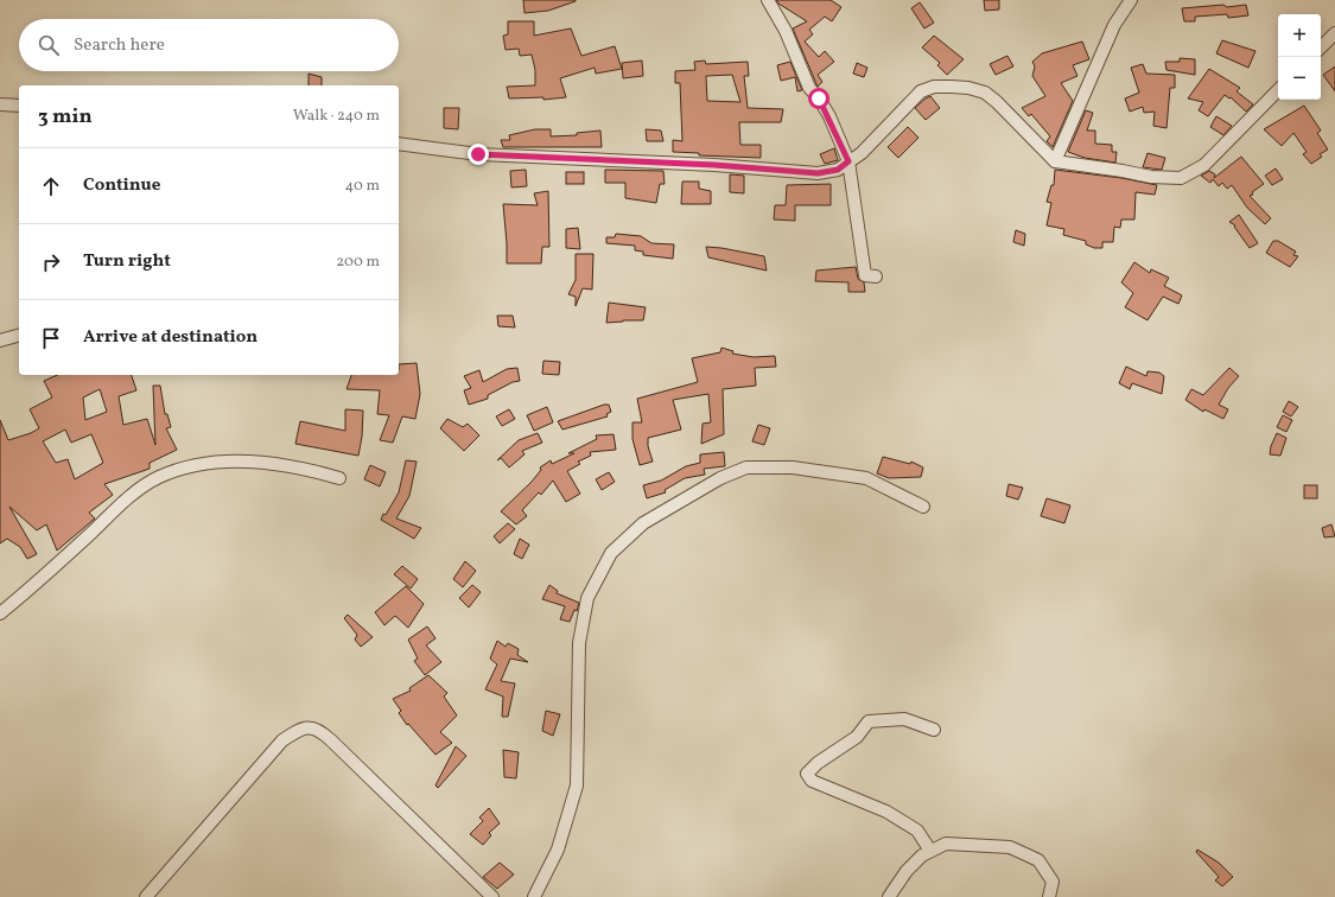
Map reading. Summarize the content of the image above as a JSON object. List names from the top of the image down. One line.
{"page":{"map_buttons":["+","−"],"search":"Search here","heading":["3 min","Walk · 240 m"],"list":[["Continue","40 m"],["Turn right","200 m"],"Arrive at destination"]}}
